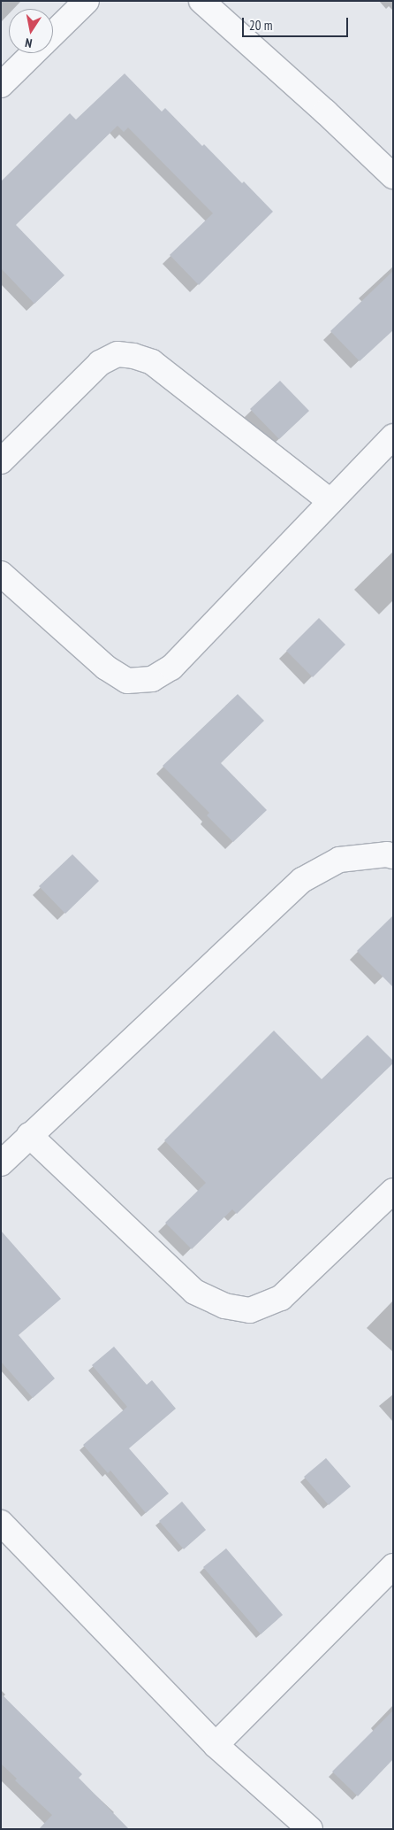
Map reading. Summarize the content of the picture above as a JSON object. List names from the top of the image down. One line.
{"scale_bar":"20 m","north":"bottom"}
